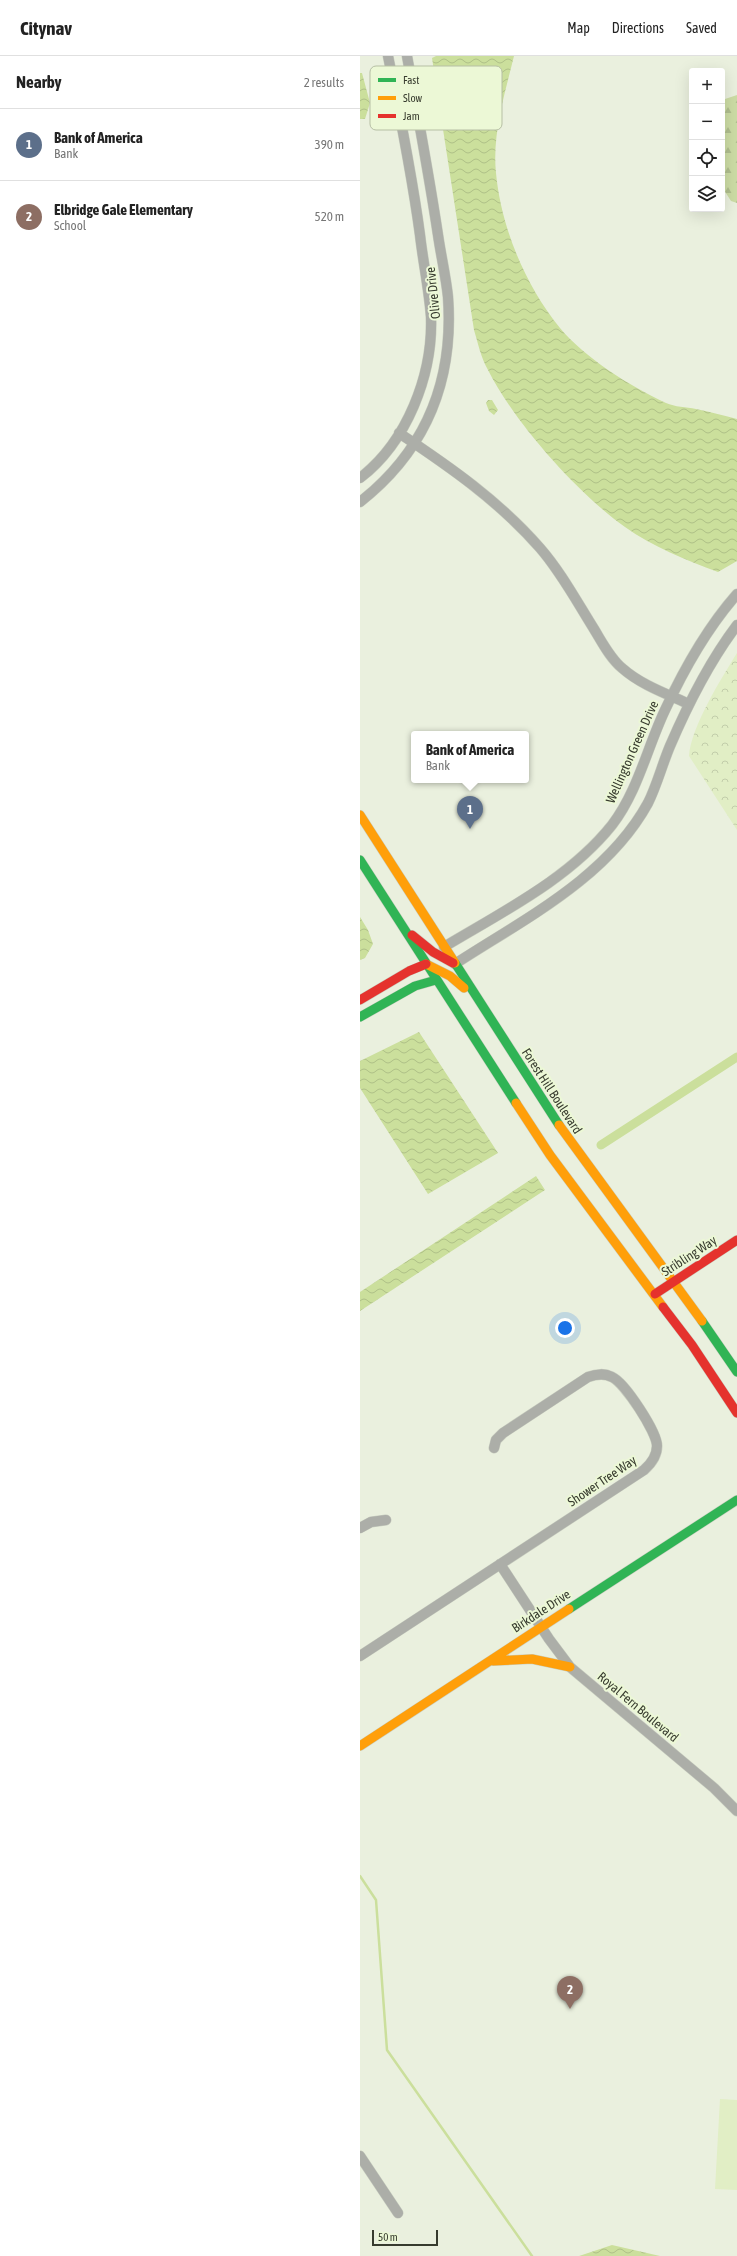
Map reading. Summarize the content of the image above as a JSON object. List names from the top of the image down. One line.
{"streets":{"main road":["Forest Hill Boulevard","Stribling Way","Birkdale Drive"],"street":["Olive Drive","Wellington Green Drive","Shower Tree Way","Royal Fern Boulevard"]},"crossings":[["Wellington Green Drive","Forest Hill Boulevard"],["Forest Hill Boulevard","Stribling Way"],["Birkdale Drive","Royal Fern Boulevard"]],"legend":["Fast","Slow","Jam"],"scale_bar":"50 m","page":{"header":"Citynav","nav":["Map","Directions","Saved"],"heading":["Nearby","2 results"],"map_buttons":["+","−"],"list":[{"mark":"1","name":"Bank of America","note":"Bank","value":"390 m"},{"mark":"2","name":"Elbridge Gale Elementary","note":"School","value":"520 m"}],"popup":["Bank of America","Bank"],"pins":["1","2"],"scale":"50 m"}}
